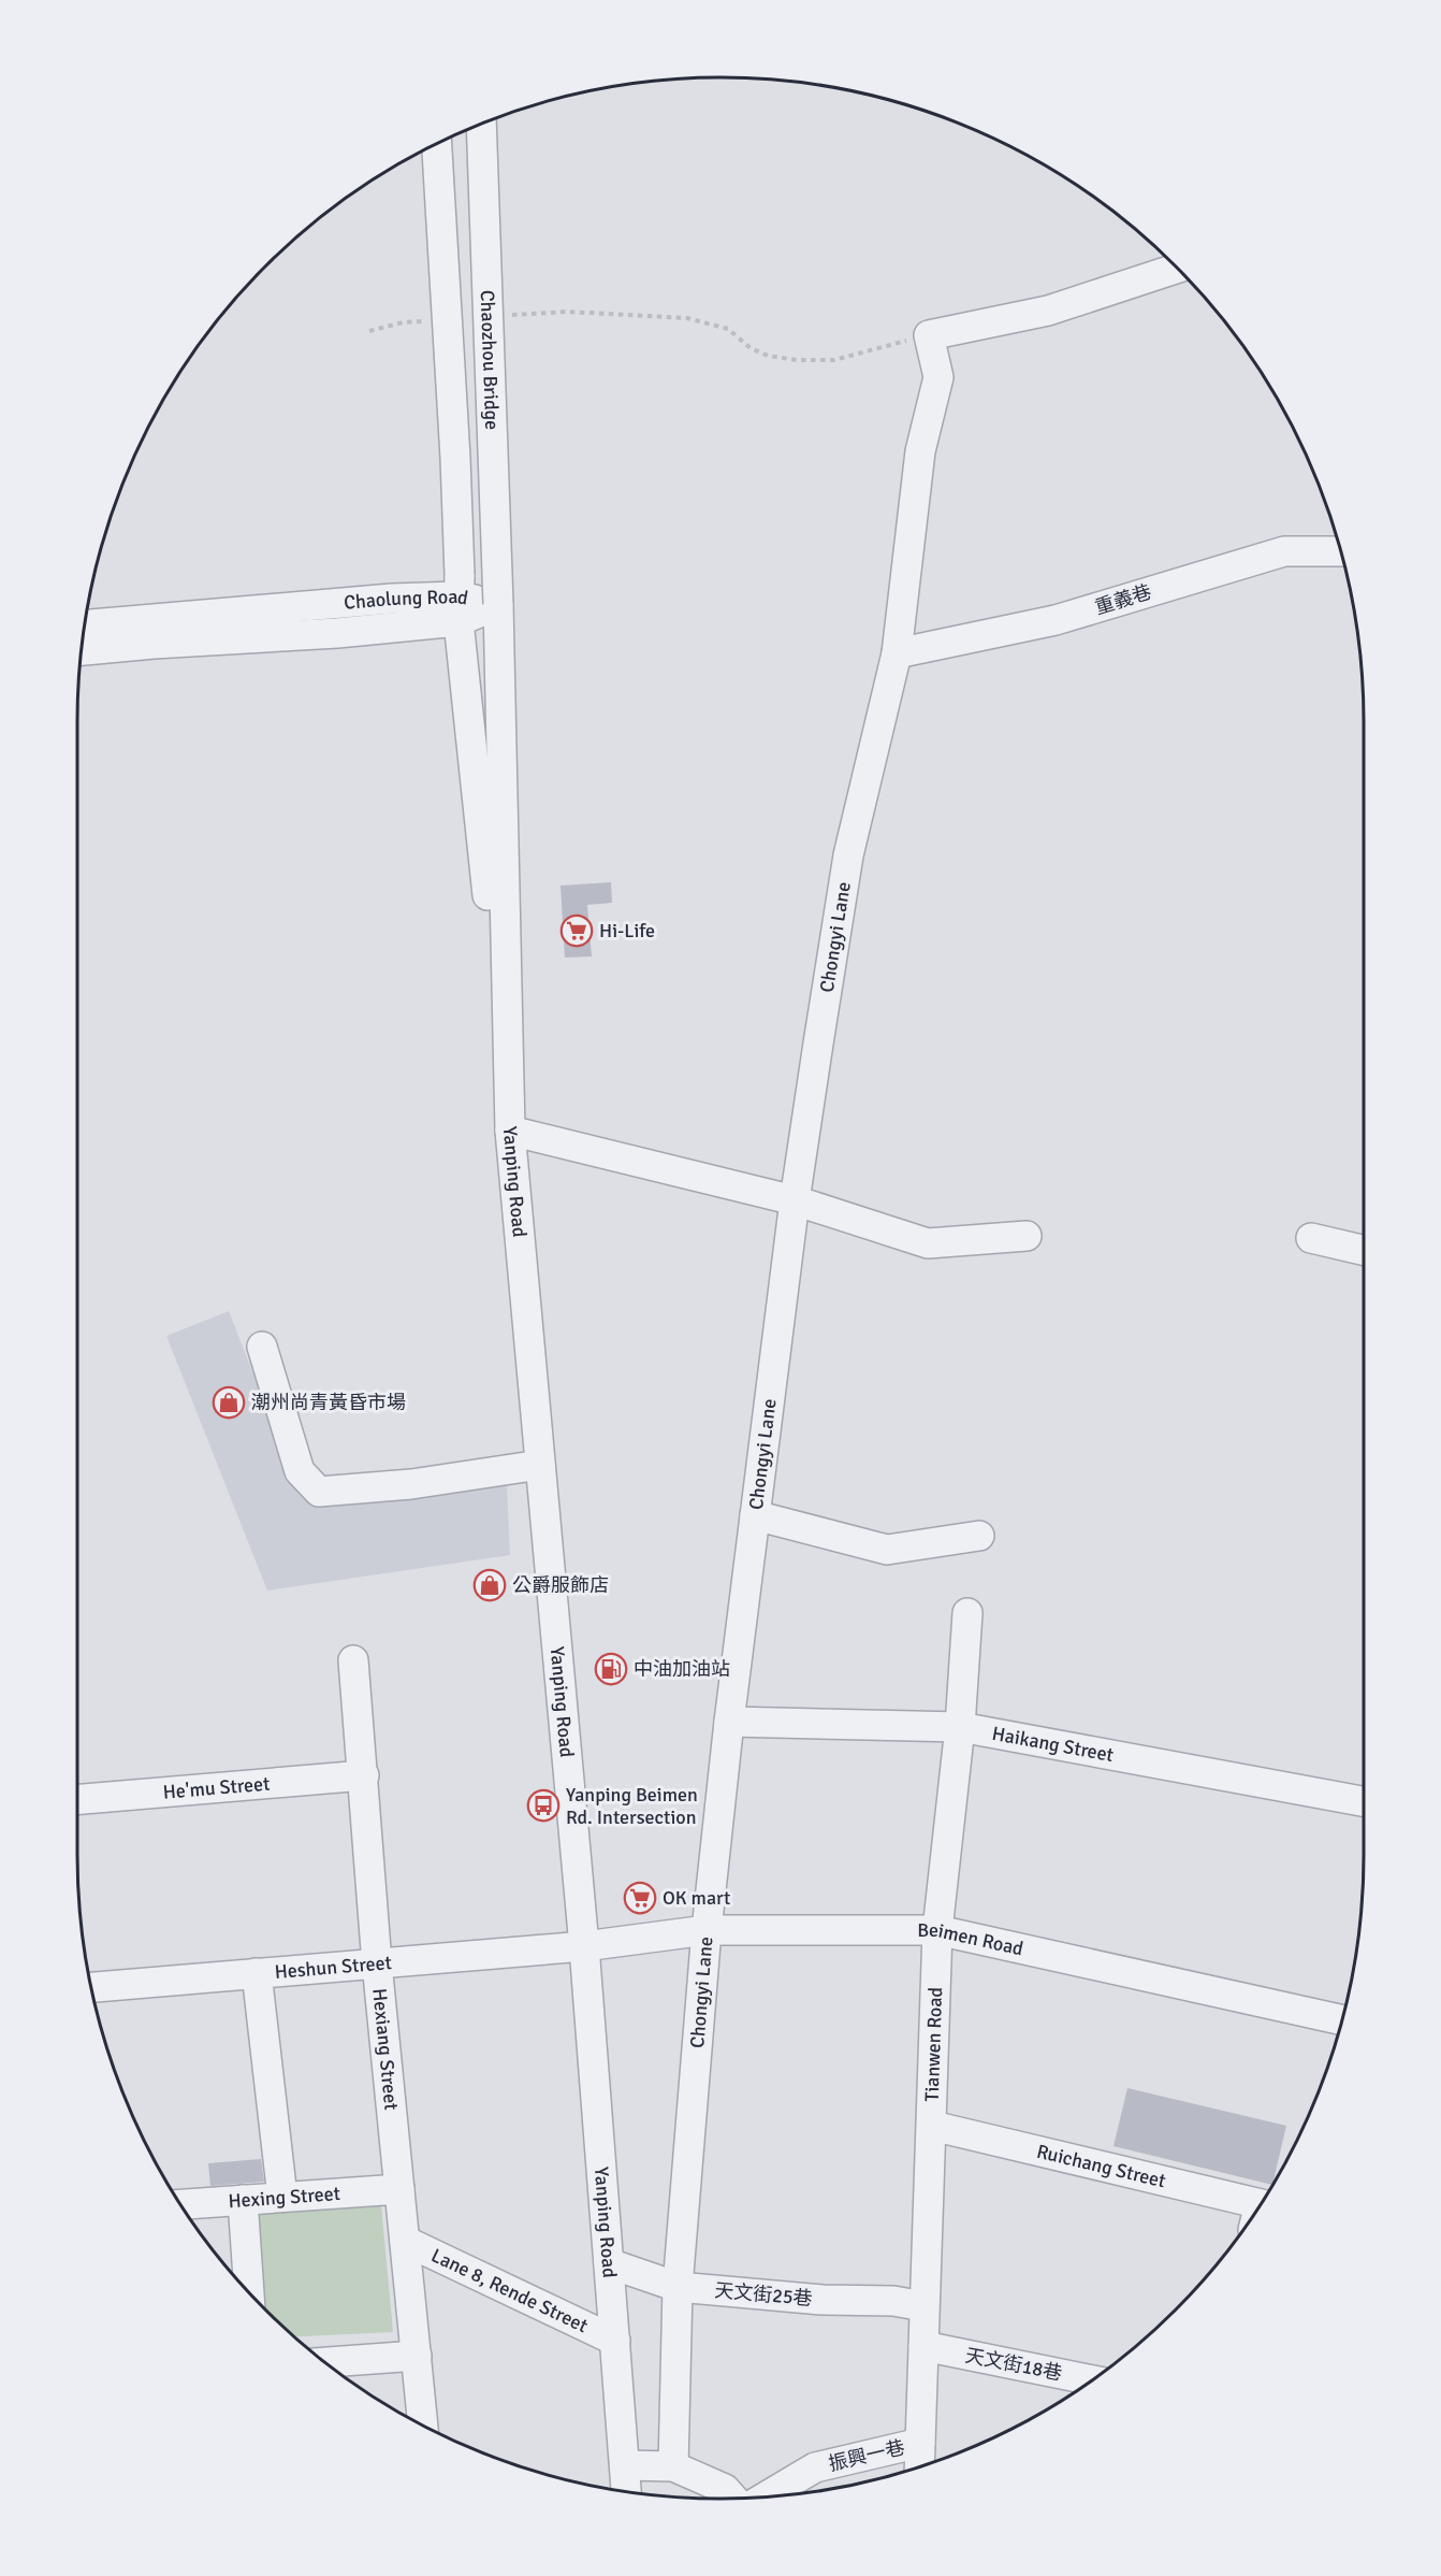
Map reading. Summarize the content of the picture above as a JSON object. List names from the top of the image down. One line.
{"streets":{"street":["Chaozhou Bridge","重義巷","Chaolung Road","Chongyi Lane","Yanping Road","Haikang Street","He'mu Street","Beimen Road","Heshun Street","Tianwen Road","Hexiang Street","Ruichang Street","Hexing Street","Lane 8, Rende Street","天文街25巷","天文街18巷","振興一巷"]},"crossings":[["Chaozhou Bridge","Chaolung Road"],["Chaozhou Bridge","Yanping Road"],["重義巷","Chongyi Lane"],["Chaolung Road","Yanping Road"],["Chongyi Lane","Haikang Street"],["Chongyi Lane","Beimen Road"],["Chongyi Lane","天文街25巷"],["Yanping Road","Beimen Road"],["Yanping Road","Heshun Street"],["Yanping Road","Lane 8, Rende Street"],["Yanping Road","天文街25巷"],["Haikang Street","Tianwen Road"],["He'mu Street","Hexiang Street"],["Beimen Road","Heshun Street"],["Beimen Road","Tianwen Road"],["Heshun Street","Hexiang Street"],["Tianwen Road","Ruichang Street"],["Tianwen Road","天文街25巷"],["Tianwen Road","天文街18巷"],["Tianwen Road","振興一巷"],["Hexiang Street","Hexing Street"],["Hexiang Street","Lane 8, Rende Street"]],"places":{"supermarket":["Hi-Life","OK mart"],"shop":["潮州尚青黃昏市場","公爵服飾店"],"fuel station":["中油加油站"],"bus stop":["Yanping Beimen Rd. Intersection"]}}
